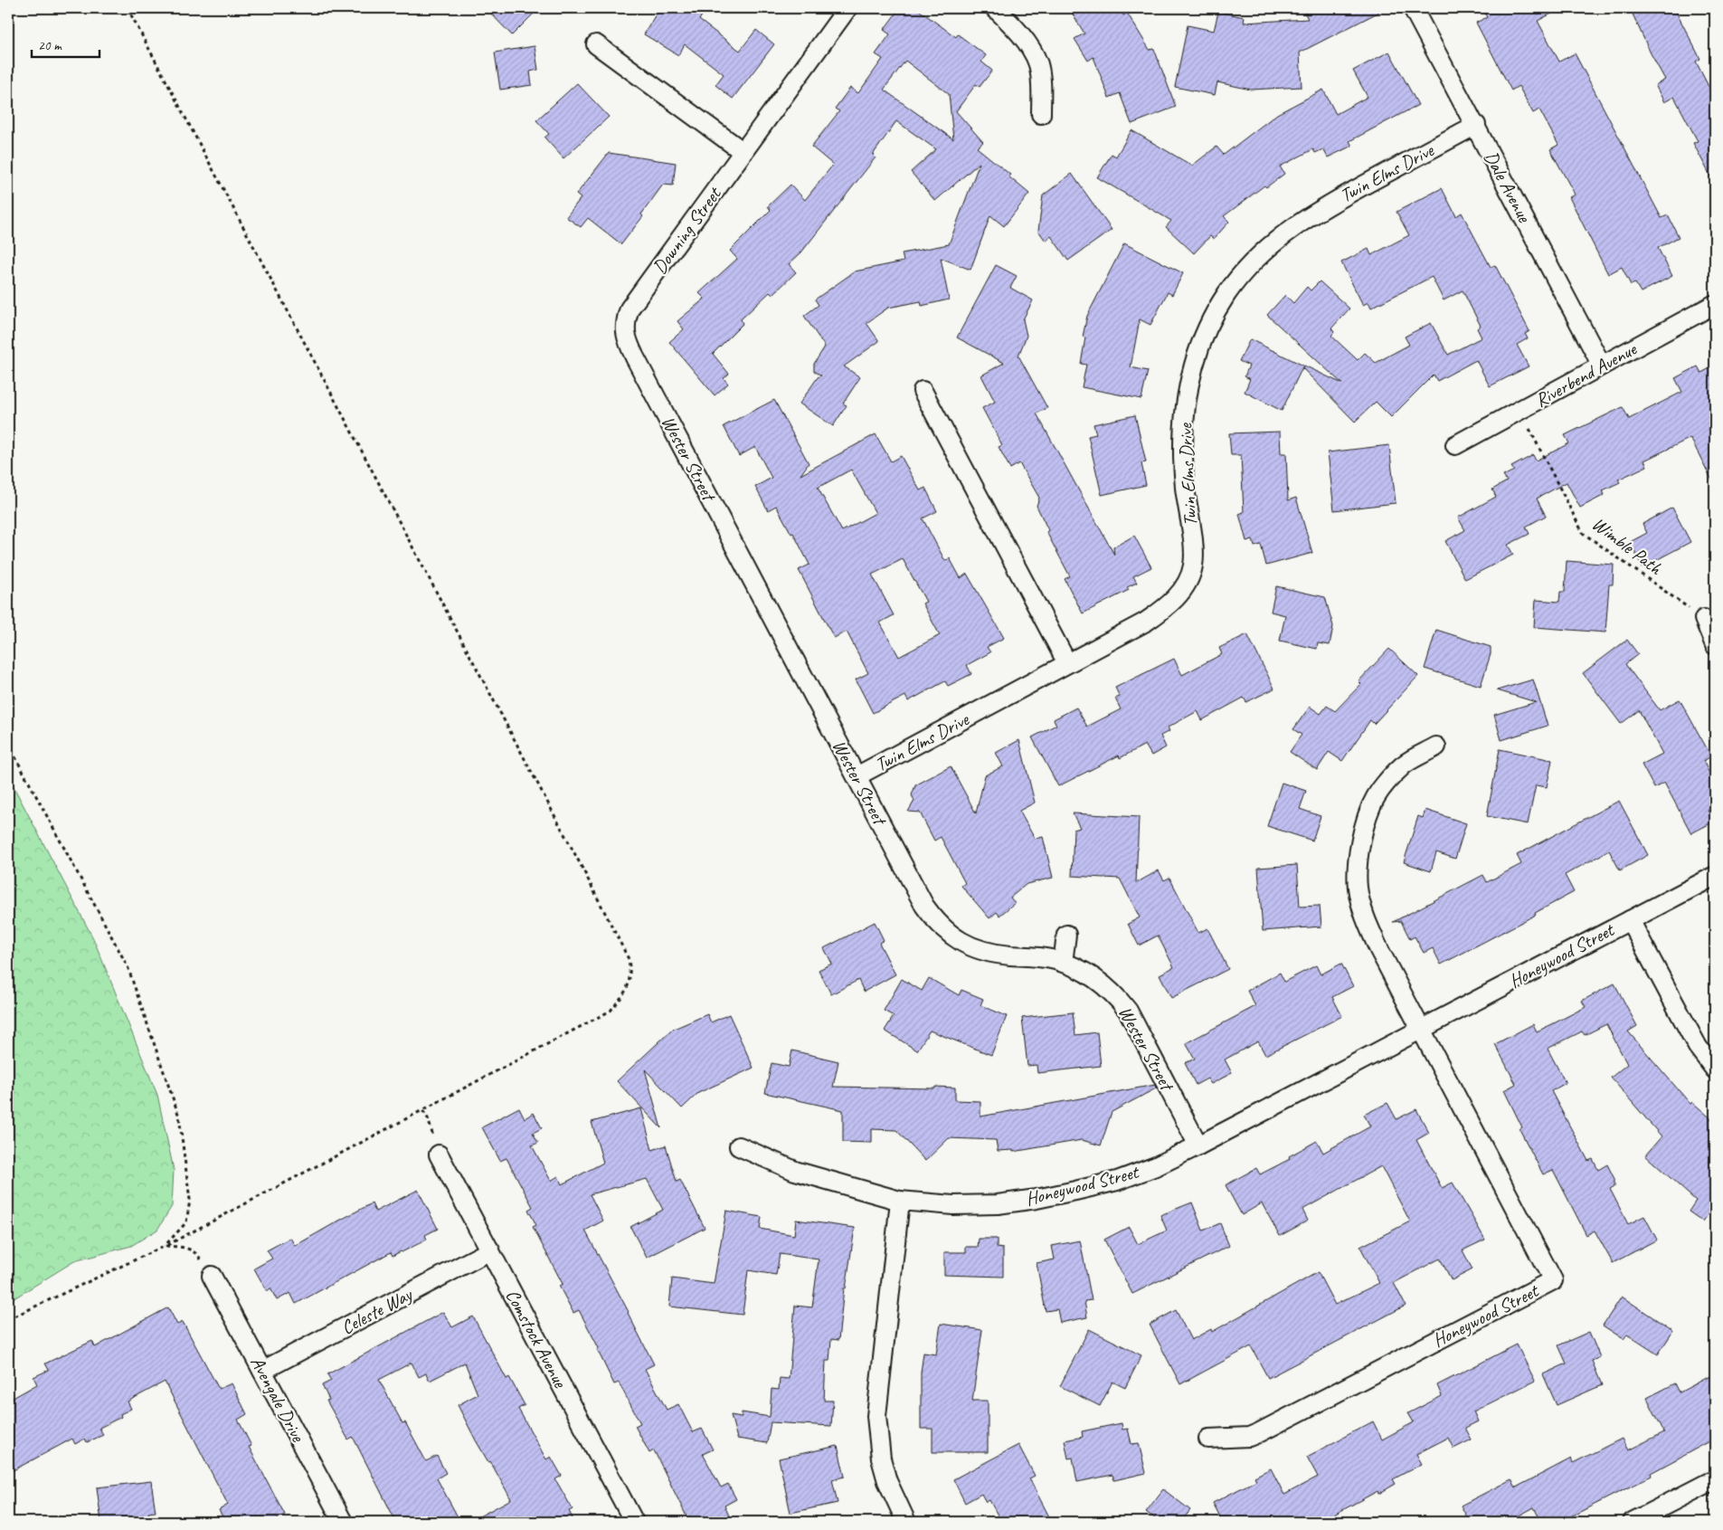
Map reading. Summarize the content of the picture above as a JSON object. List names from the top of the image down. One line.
{"streets":{"street":["Twin Elms Drive","Dale Avenue","Downing Street","Riverbend Avenue","Wester Street","Honeywood Street","Celeste Way","Comstock Avenue","Avengale Drive"],"path":["Wimble Path"]},"crossings":[["Twin Elms Drive","Dale Avenue"],["Twin Elms Drive","Wester Street"],["Dale Avenue","Riverbend Avenue"],["Downing Street","Wester Street"],["Wester Street","Honeywood Street"],["Celeste Way","Comstock Avenue"],["Celeste Way","Avengale Drive"]],"scale_bar":"20 m"}
